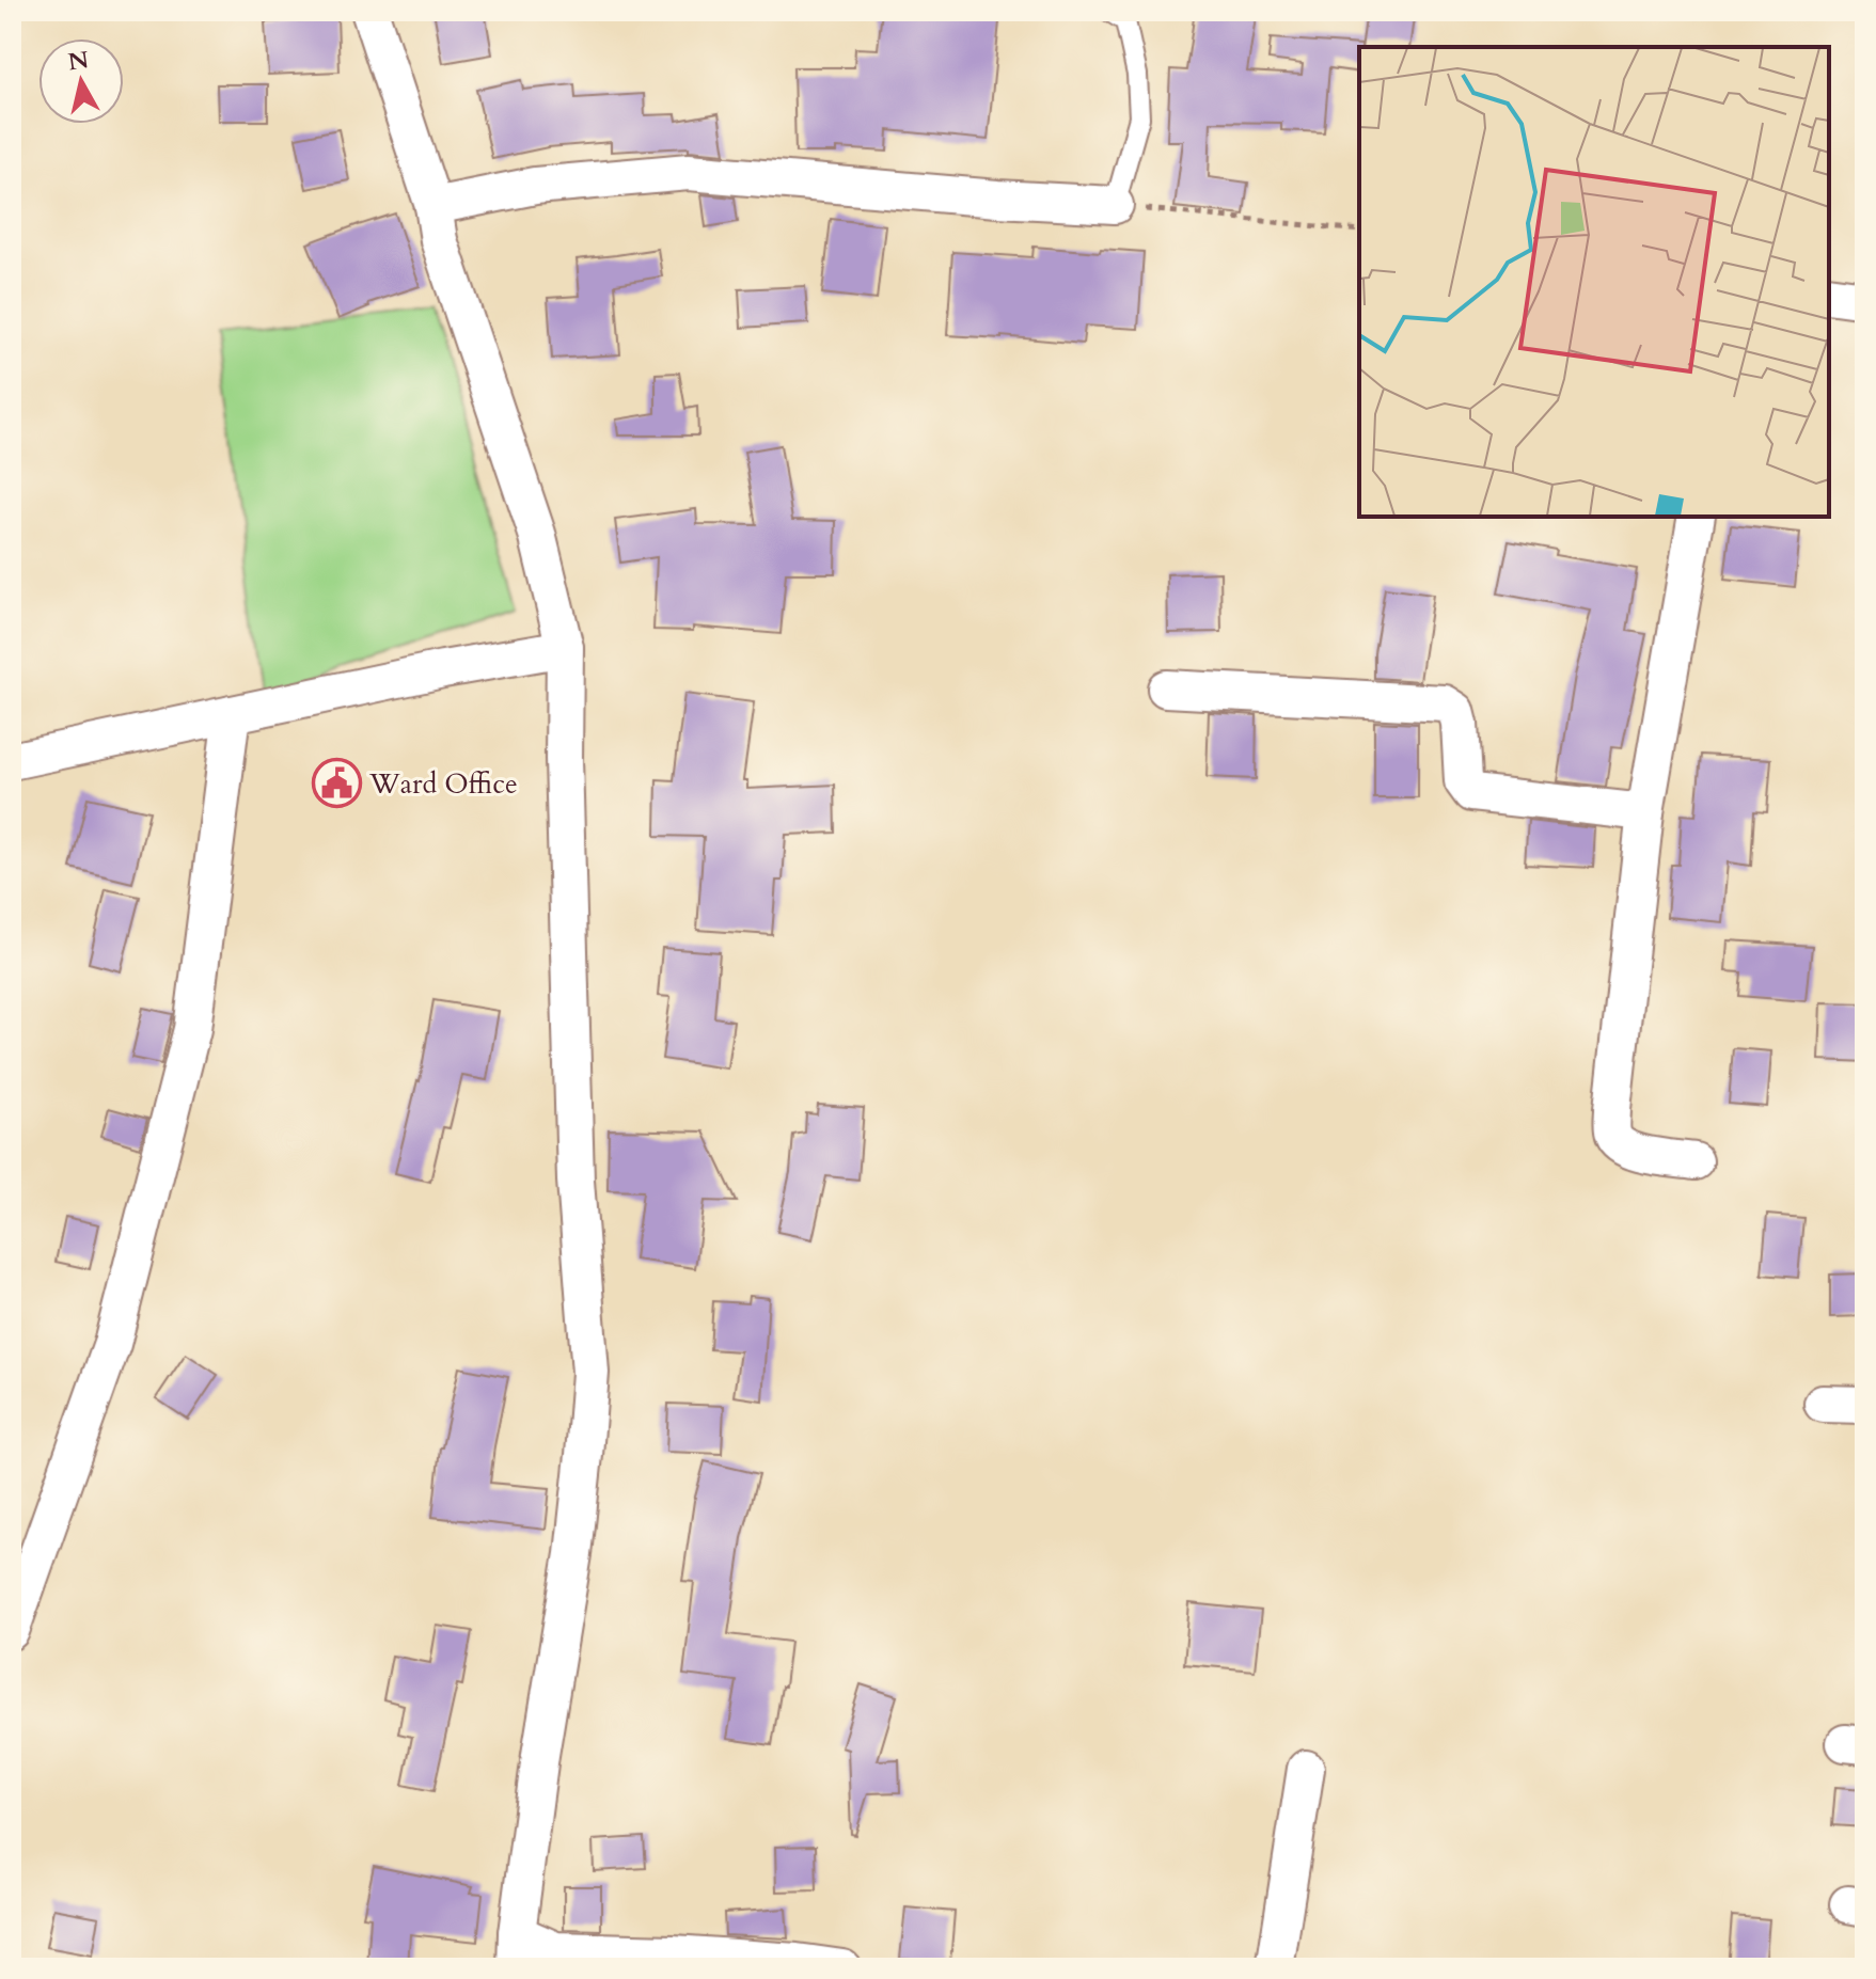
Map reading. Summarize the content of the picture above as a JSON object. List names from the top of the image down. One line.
{"places":{"public building":["Ward Office"]},"north":"top"}
